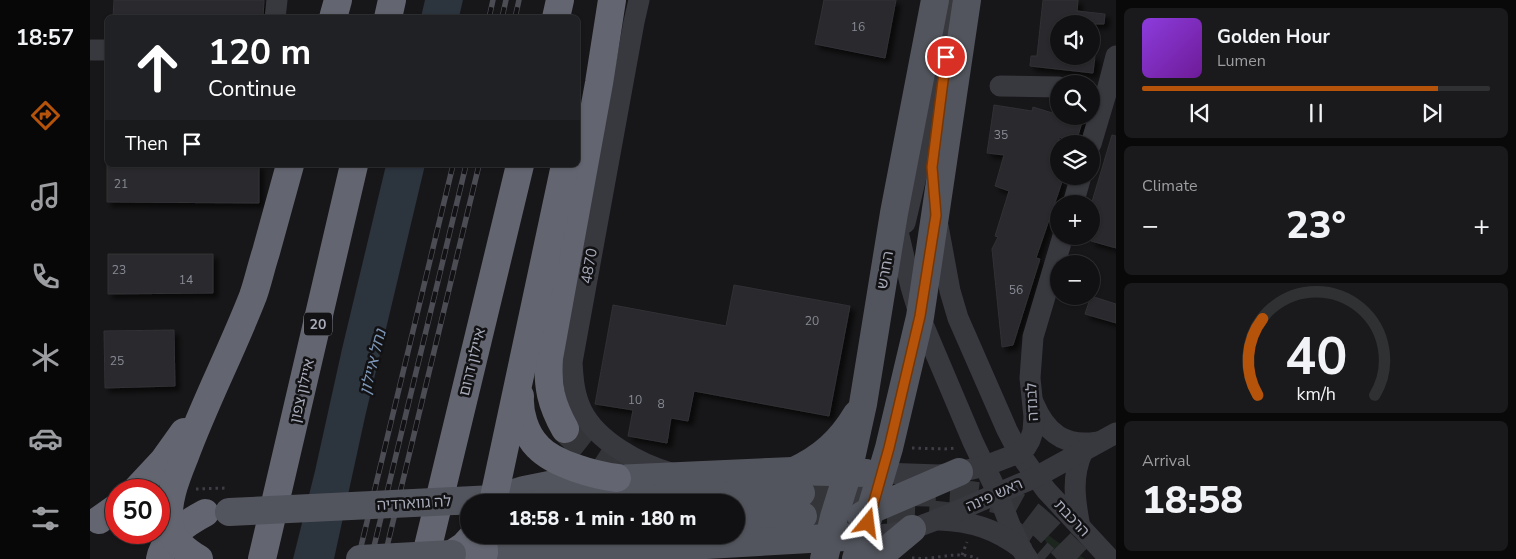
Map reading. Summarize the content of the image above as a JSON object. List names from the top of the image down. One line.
{"streets":{"highway":["20","איילון דרום","איילון צפון"],"main road":["החרש","לה גווארדיה"],"street":["4870","לבנדה","ראש פינה","הרכבת"]},"crossings":[["4870","לה גווארדיה"],["החרש","לה גווארדיה"],["לבנדה","הרכבת"],["ראש פינה","הרכבת"]],"water":["נחל איילון"],"house_numbers":["16","35","21","23","14","56","20","25","10","8"],"page":{"tabs":"18:57","map_buttons":["+","−"],"turn":["120 m","Continue"],"song":["Golden Hour","Lumen"],"then":"Then","tile":["Climate",["Arrival","18:58"]],"heat":["−","23°","+"],"limit":"50","trip":"18:58 · 1 min · 180 m","gauge":["40","km/h"]}}
